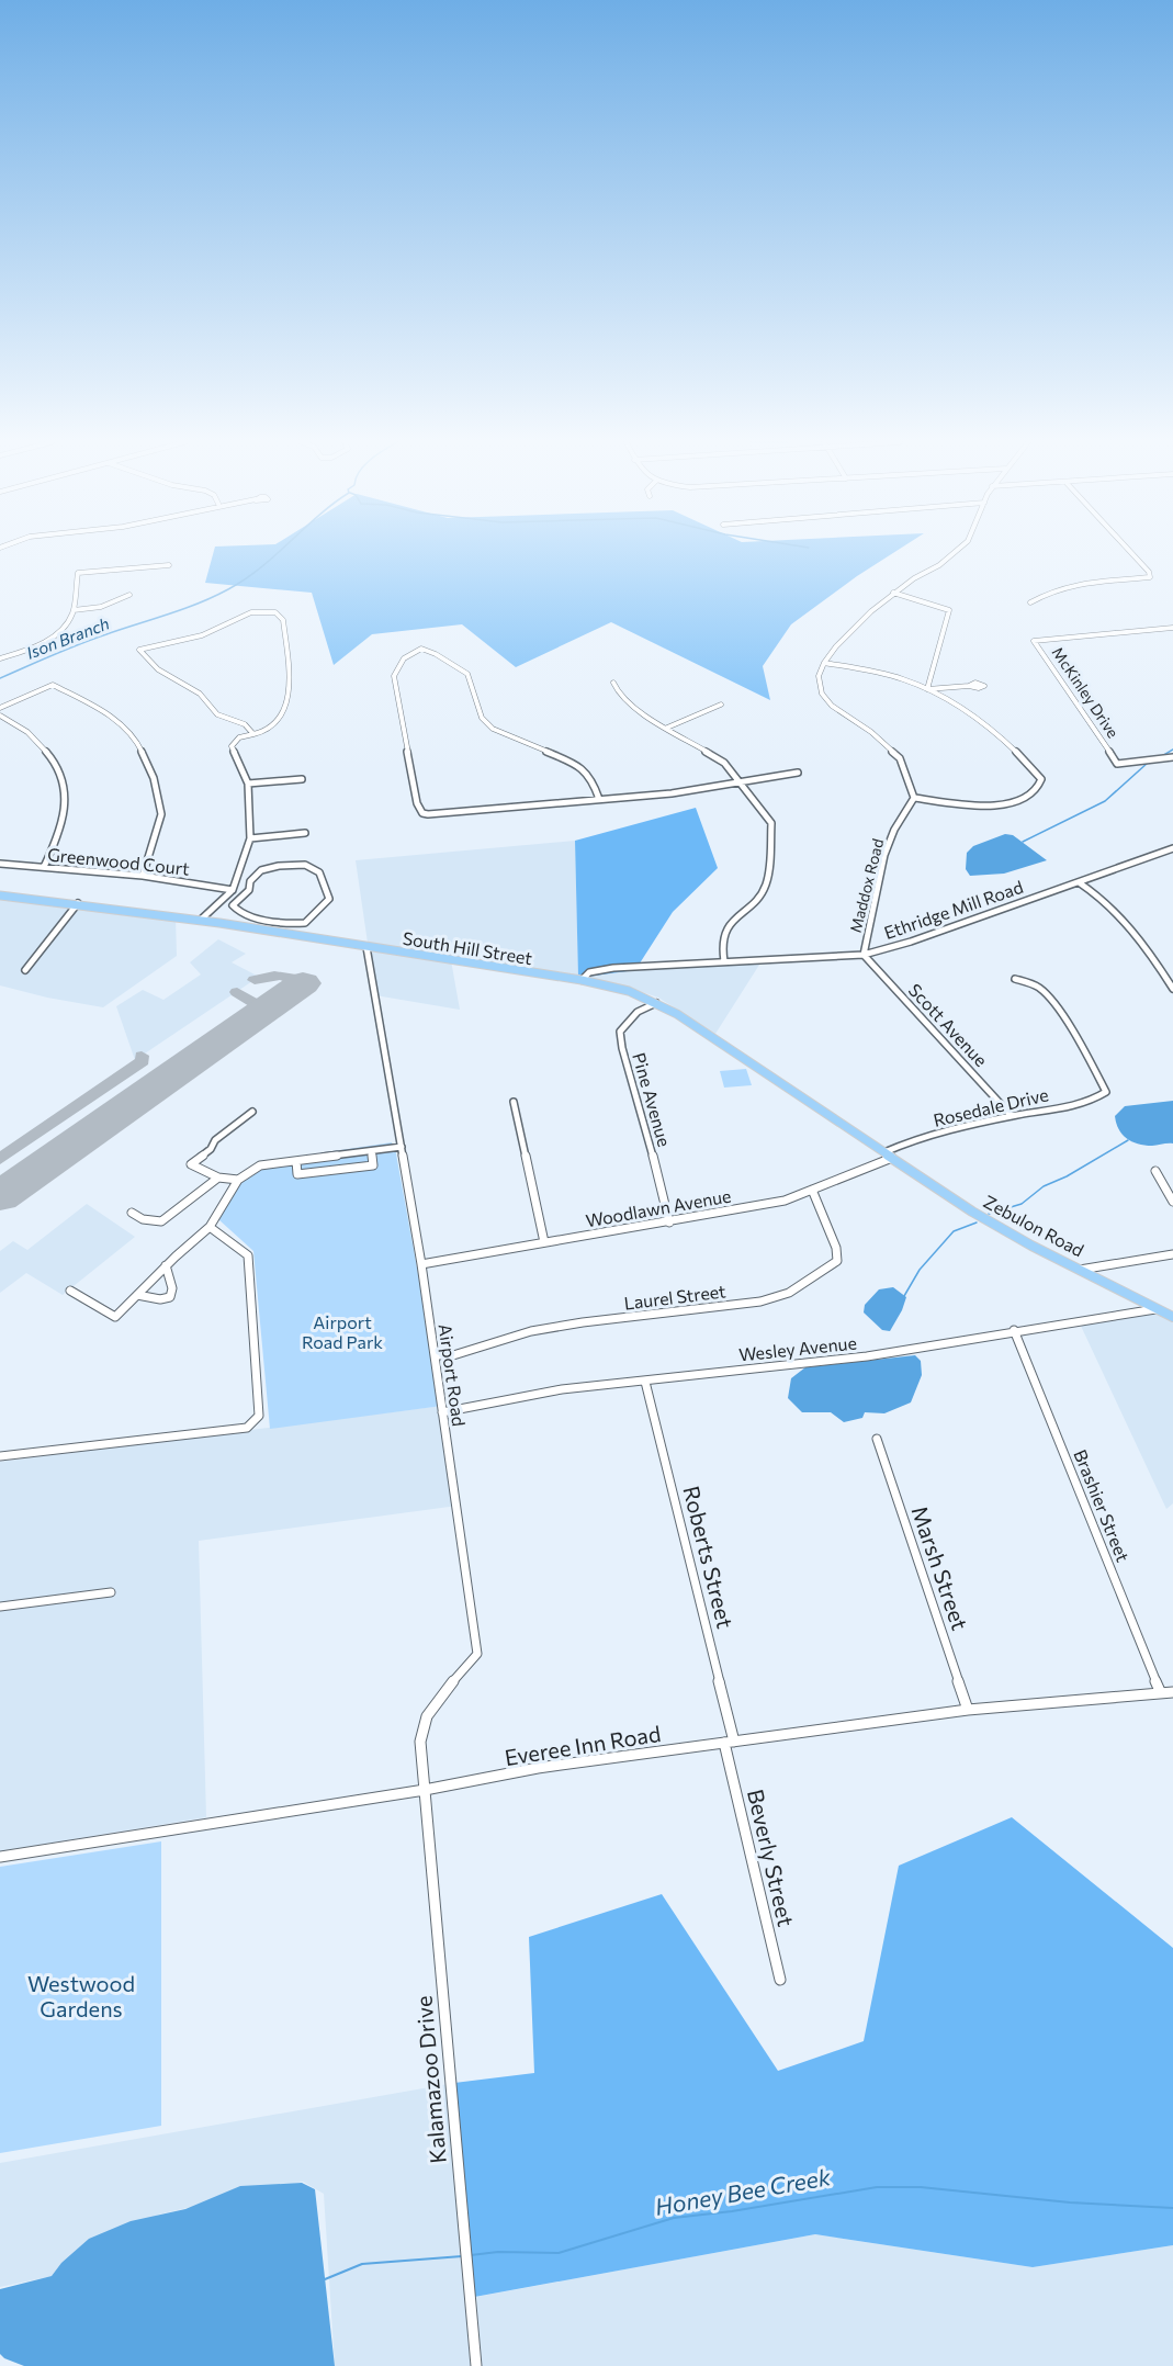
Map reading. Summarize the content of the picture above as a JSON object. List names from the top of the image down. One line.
{"streets":{"main road":["South Hill Street","Zebulon Road"],"street":["McKinley Drive","Greenwood Court","Maddox Road","Ethridge Mill Road","Scott Avenue","Pine Avenue","Rosedale Drive","Woodlawn Avenue","Laurel Street","Wesley Avenue","Airport Road","Brashier Street","Roberts Street","Marsh Street","Everee Inn Road","Beverly Street","Kalamazoo Drive"]},"crossings":[["Maddox Road","Ethridge Mill Road"],["Maddox Road","Scott Avenue"],["Ethridge Mill Road","South Hill Street"],["Ethridge Mill Road","Scott Avenue"],["South Hill Street","Pine Avenue"],["South Hill Street","Rosedale Drive"],["South Hill Street","Woodlawn Avenue"],["South Hill Street","Zebulon Road"],["South Hill Street","Airport Road"],["Scott Avenue","Rosedale Drive"],["Pine Avenue","Woodlawn Avenue"],["Rosedale Drive","Woodlawn Avenue"],["Rosedale Drive","Zebulon Road"],["Woodlawn Avenue","Zebulon Road"],["Woodlawn Avenue","Laurel Street"],["Woodlawn Avenue","Airport Road"],["Zebulon Road","Wesley Avenue"],["Laurel Street","Airport Road"],["Wesley Avenue","Airport Road"],["Wesley Avenue","Brashier Street"],["Wesley Avenue","Roberts Street"],["Airport Road","Everee Inn Road"],["Airport Road","Kalamazoo Drive"],["Brashier Street","Everee Inn Road"],["Roberts Street","Everee Inn Road"],["Roberts Street","Beverly Street"],["Marsh Street","Everee Inn Road"],["Everee Inn Road","Beverly Street"],["Everee Inn Road","Kalamazoo Drive"]],"water":["Ison Branch","Honey Bee Creek"],"parks":["Airport Road Park","Westwood Gardens"]}
